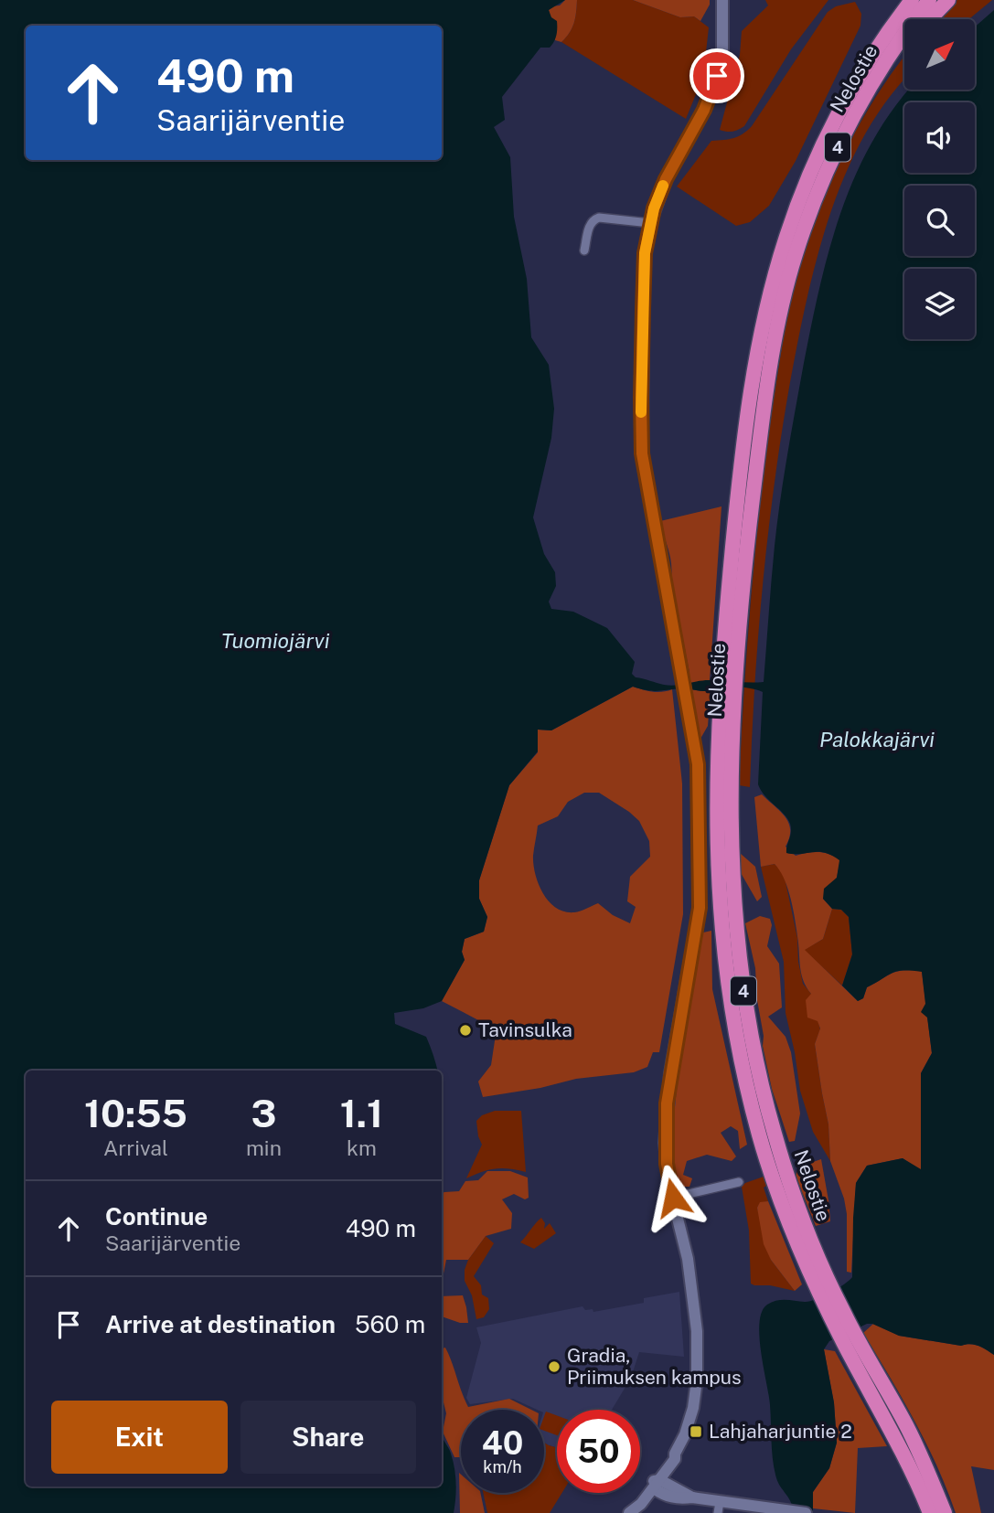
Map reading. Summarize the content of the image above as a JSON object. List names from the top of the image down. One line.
{"streets":{"highway":["Nelostie","4"]},"water":["Tuomiojärvi","Palokkajärvi"],"places":{"other":["Tavinsulka","Gradia, Priimuksen kampus"],"transit":["Lahjaharjuntie 2"]},"north":"top right","page":{"turn":["490 m","Saarijärventie"],"eta":["10:55","Arrival","3","min","1.1","km"],"list":[{"name":"Continue","note":"Saarijärventie","value":"490 m"},{"name":"Arrive at destination","value":"560 m"}],"buttons":["Exit","Share"],"speed":"40 km/h","limit":"50"}}
